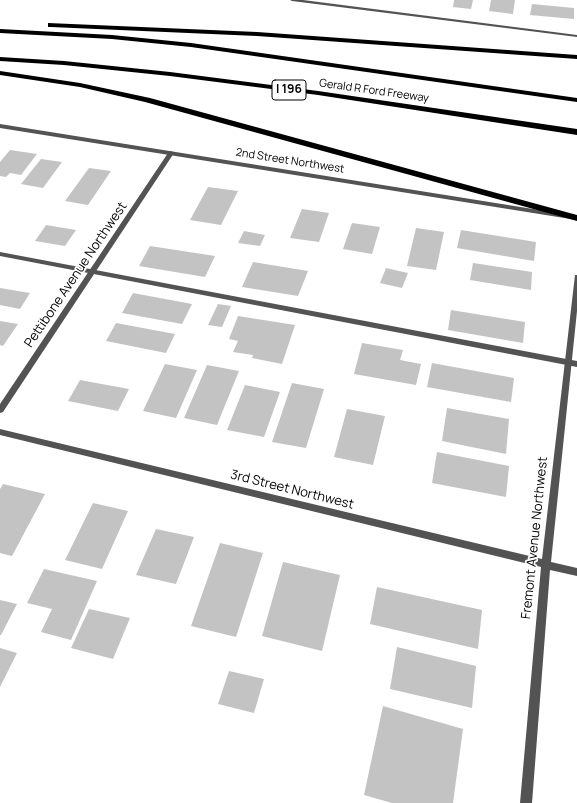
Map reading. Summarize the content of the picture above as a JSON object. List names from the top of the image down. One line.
{"streets":{"highway":["I 196","Gerald R Ford Freeway"],"street":["2nd Street Northwest","Pettibone Avenue Northwest","3rd Street Northwest","Fremont Avenue Northwest"]},"crossings":[["2nd Street Northwest","Pettibone Avenue Northwest"],["3rd Street Northwest","Fremont Avenue Northwest"]]}
